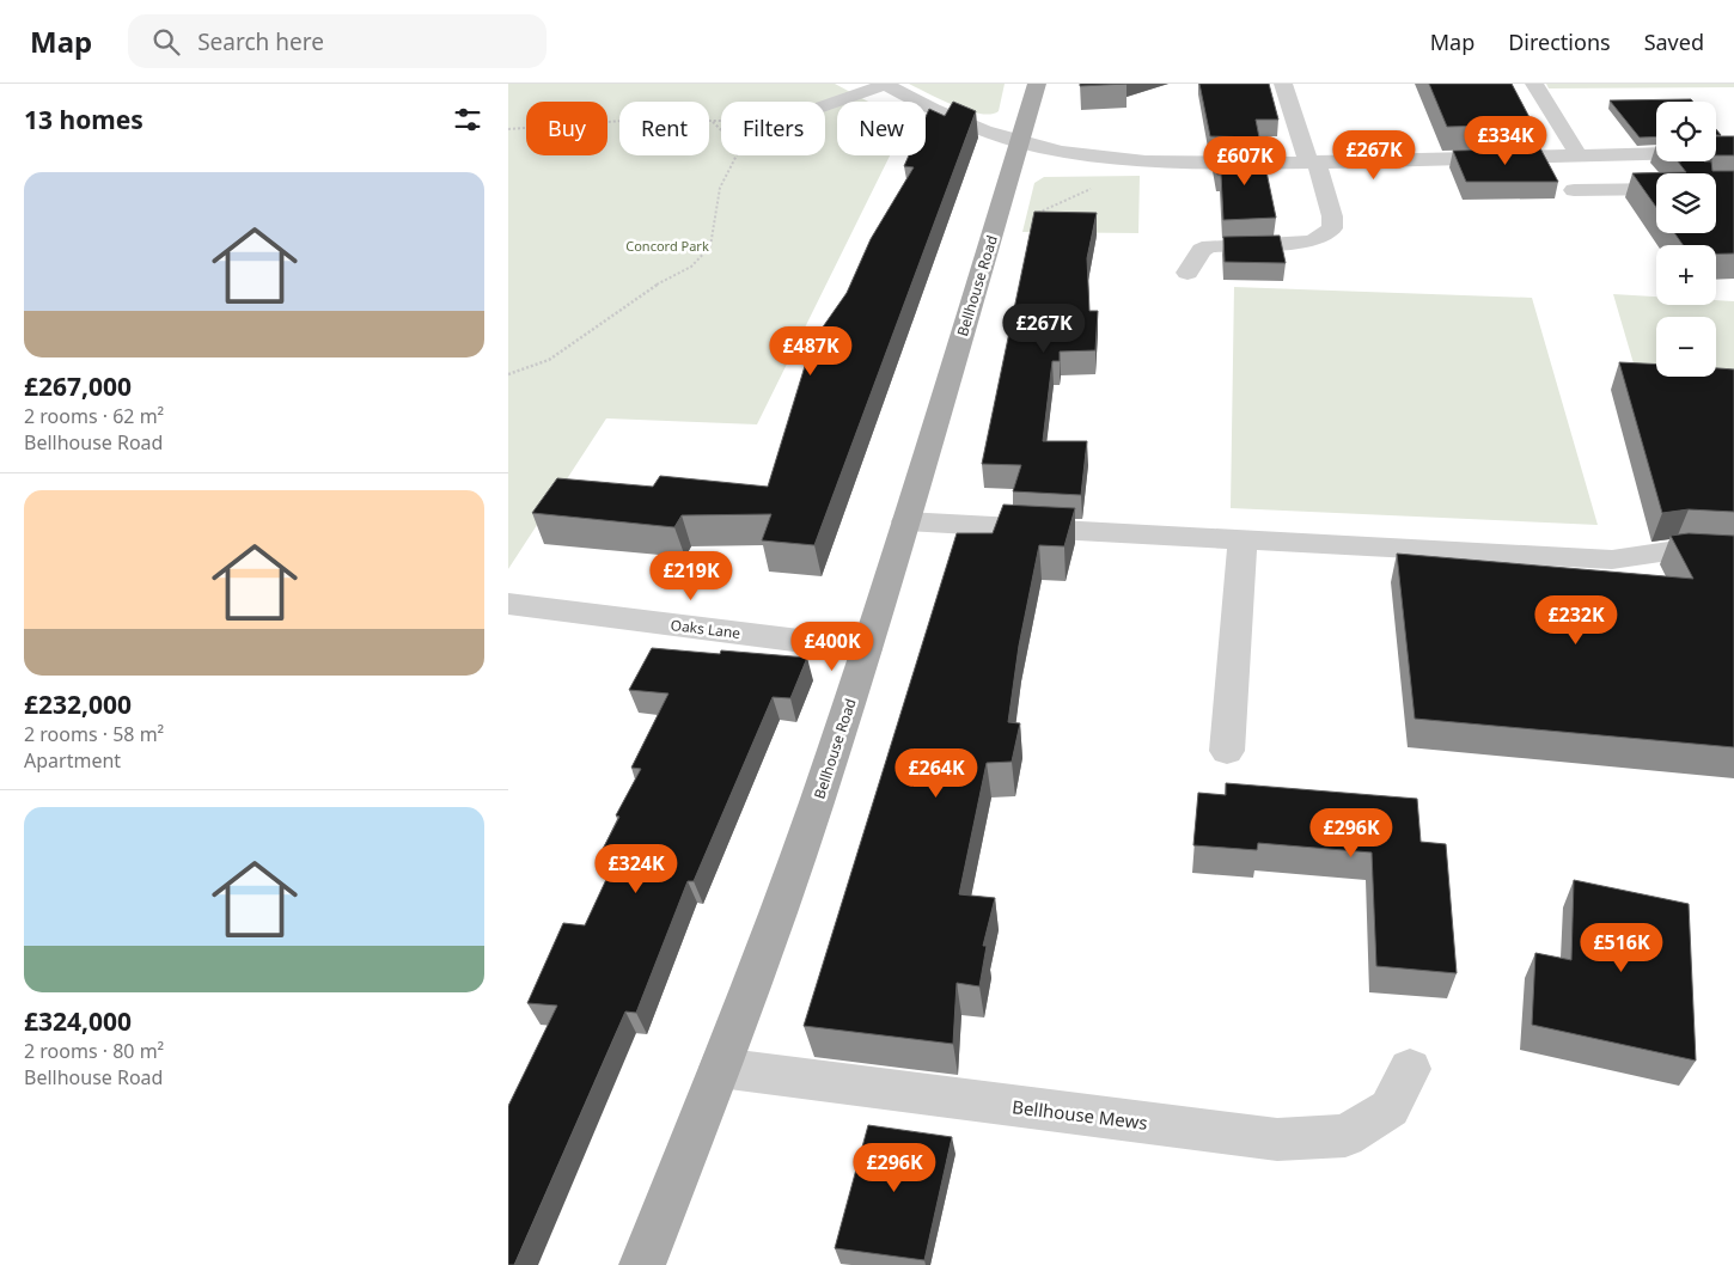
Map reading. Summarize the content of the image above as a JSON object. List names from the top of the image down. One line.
{"streets":{"main road":["Bellhouse Road"],"street":["Oaks Lane","Bellhouse Mews"]},"crossings":[["Bellhouse Road","Oaks Lane"],["Bellhouse Road","Bellhouse Mews"]],"parks":["Concord Park"],"page":{"header":"Map","search":"Search here","nav":["Map","Directions","Saved"],"heading":"13 homes","map_buttons":["+","−"],"chip":["Buy","Rent","Filters","New"],"price":["£334K","£267K","£607K","£267K","£487K","£219K","£232K","£400K","£264K","£296K","£324K","£516K","£296K"],"list":[{"name":"£267,000","note":"2 rooms · 62 m² · Bellhouse Road"},{"name":"£232,000","note":"2 rooms · 58 m² · Apartment"},{"name":"£324,000","note":"2 rooms · 80 m² · Bellhouse Road"}]}}
